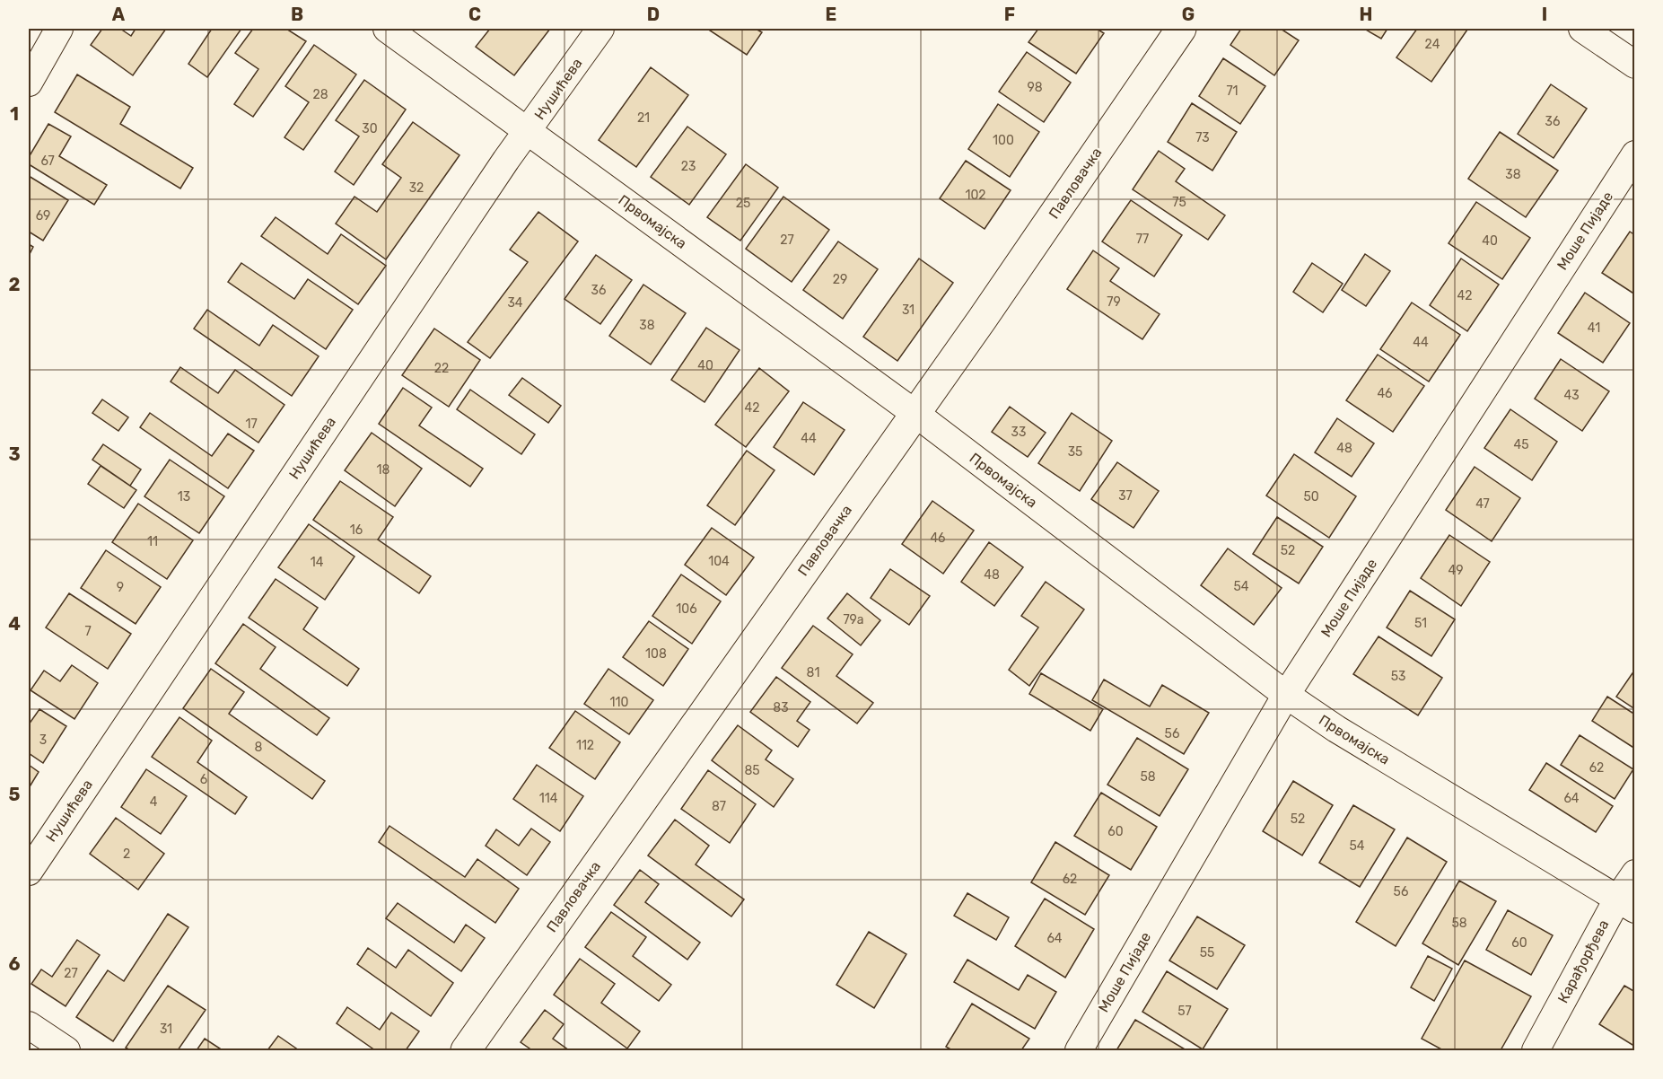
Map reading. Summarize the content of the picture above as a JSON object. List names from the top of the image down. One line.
{"streets":{"street":["Нушићева","Павловачка","Првомајска","Моше Пијаде","Карађорђева"]},"crossings":[["Нушићева","Првомајска"],["Павловачка","Првомајска"],["Првомајска","Моше Пијаде"],["Првомајска","Карађорђева"]],"house_numbers":["24","98","71","28","21","36","30","73","100","67","23","38","32","102","75","25","69","77","27","40","29","36","42","79","34","31","38","41","44","40","22","46","43","42","17","33","44","45","48","35","18","37","13","50","47","16","46","11","52","104","14","49","48","54","9","106","79a","51","7","108","81","53","110","83","56","3","112","8","62","85","58","6","114","64","4","87","52","60","54","2","62","56","58","64","60","55","27","57","31"],"grid":{"columns":["A","B","C","D","E","F","G","H","I"],"rows":["1","2","3","4","5","6"]}}
